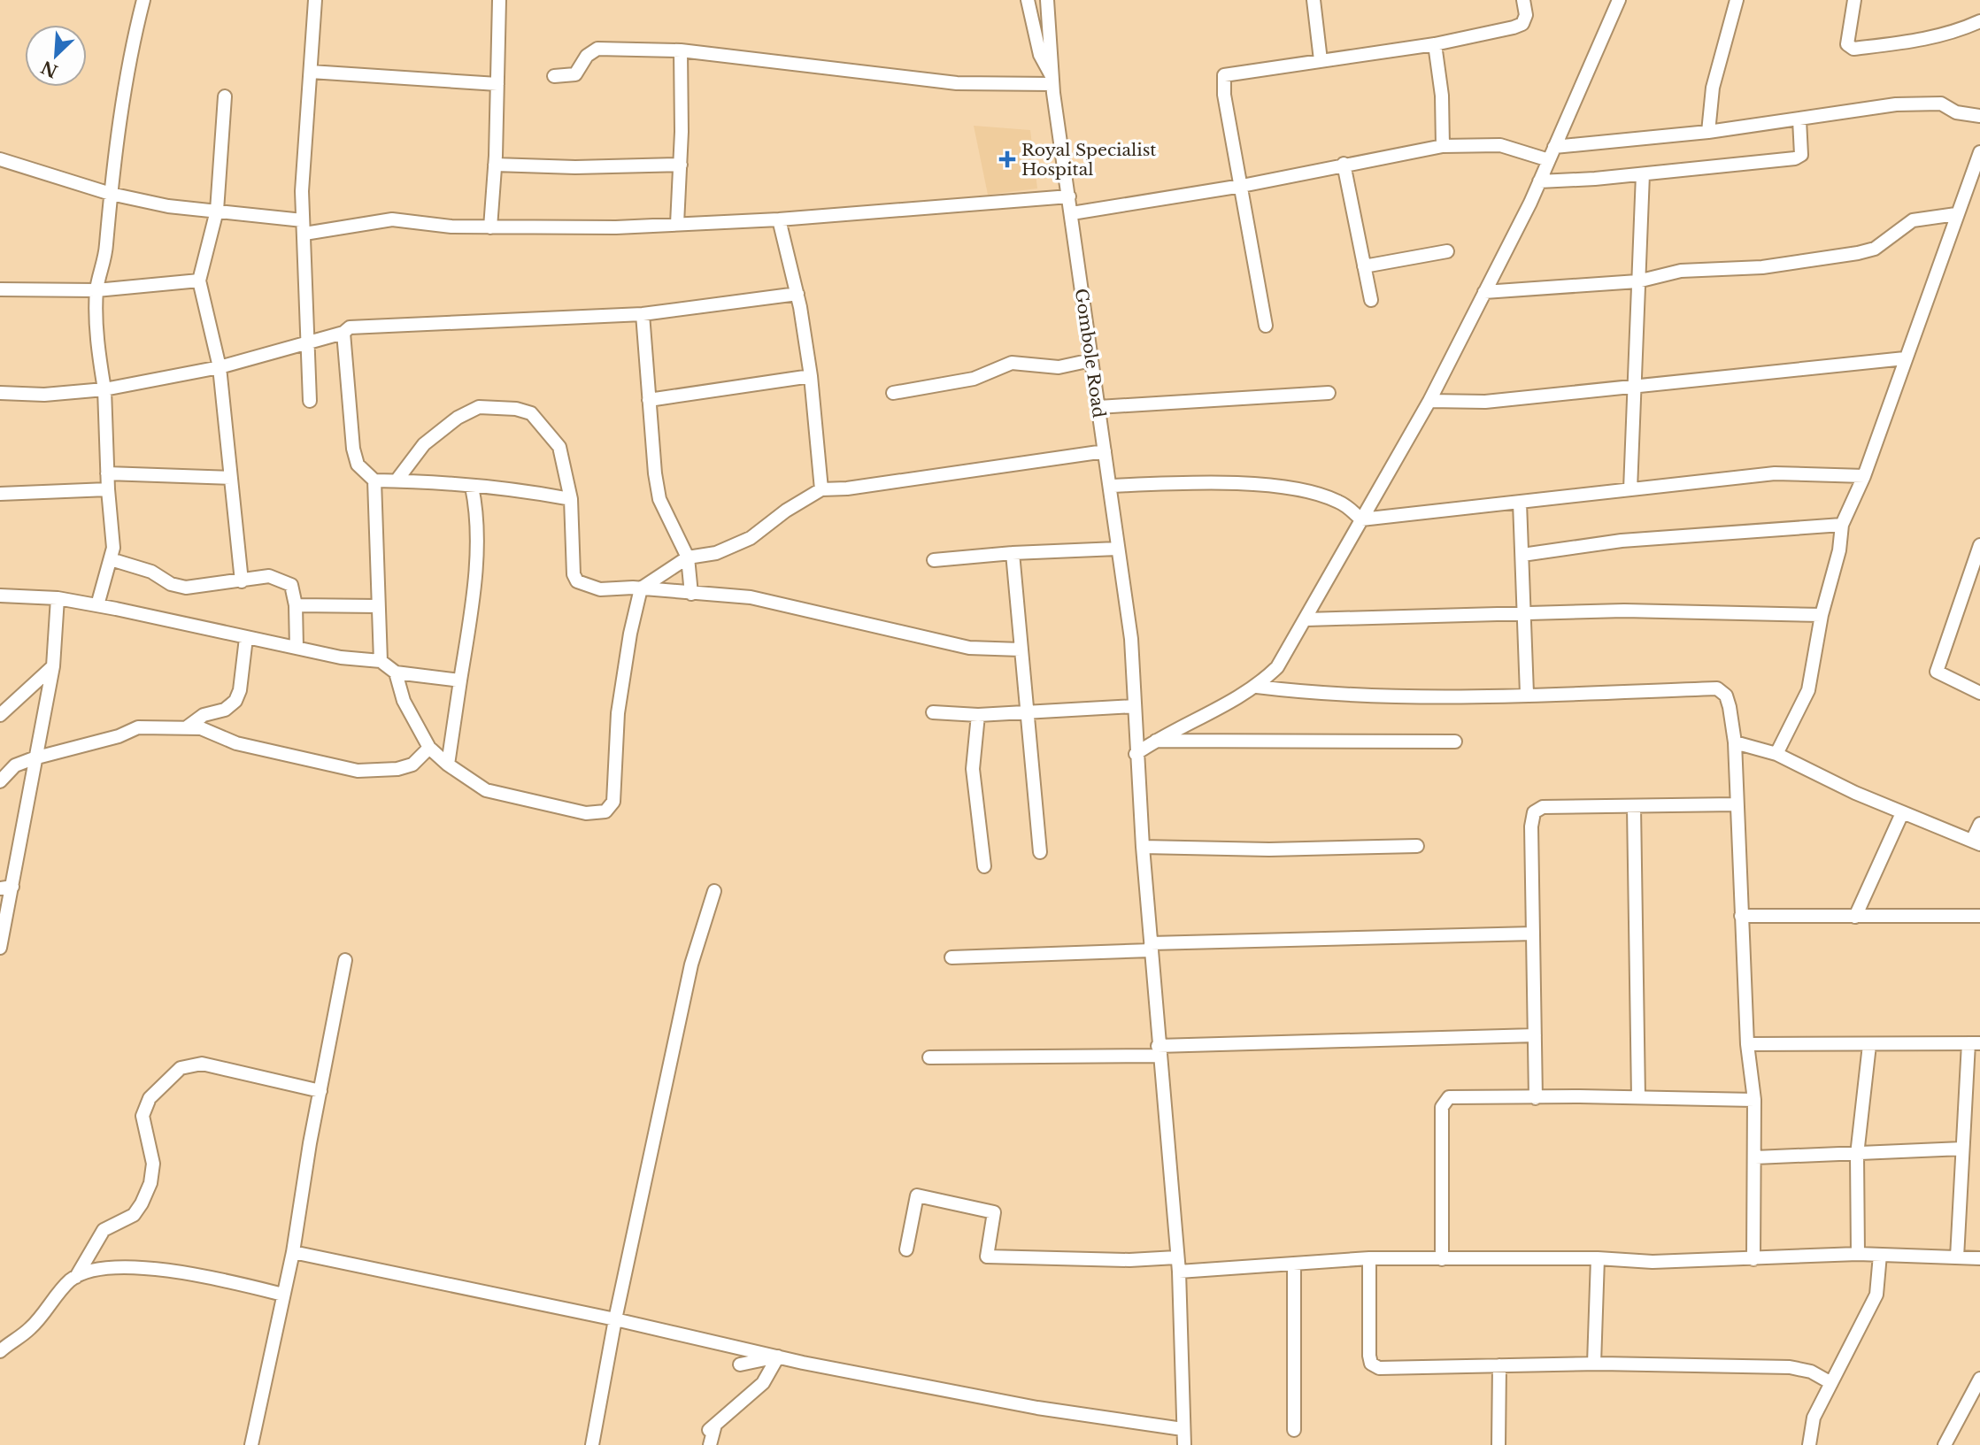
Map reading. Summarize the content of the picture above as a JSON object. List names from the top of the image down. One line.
{"streets":{"street":["Gombole Road"]},"places":{"health":["Royal Specialist Hospital"]},"north":"bottom left"}
